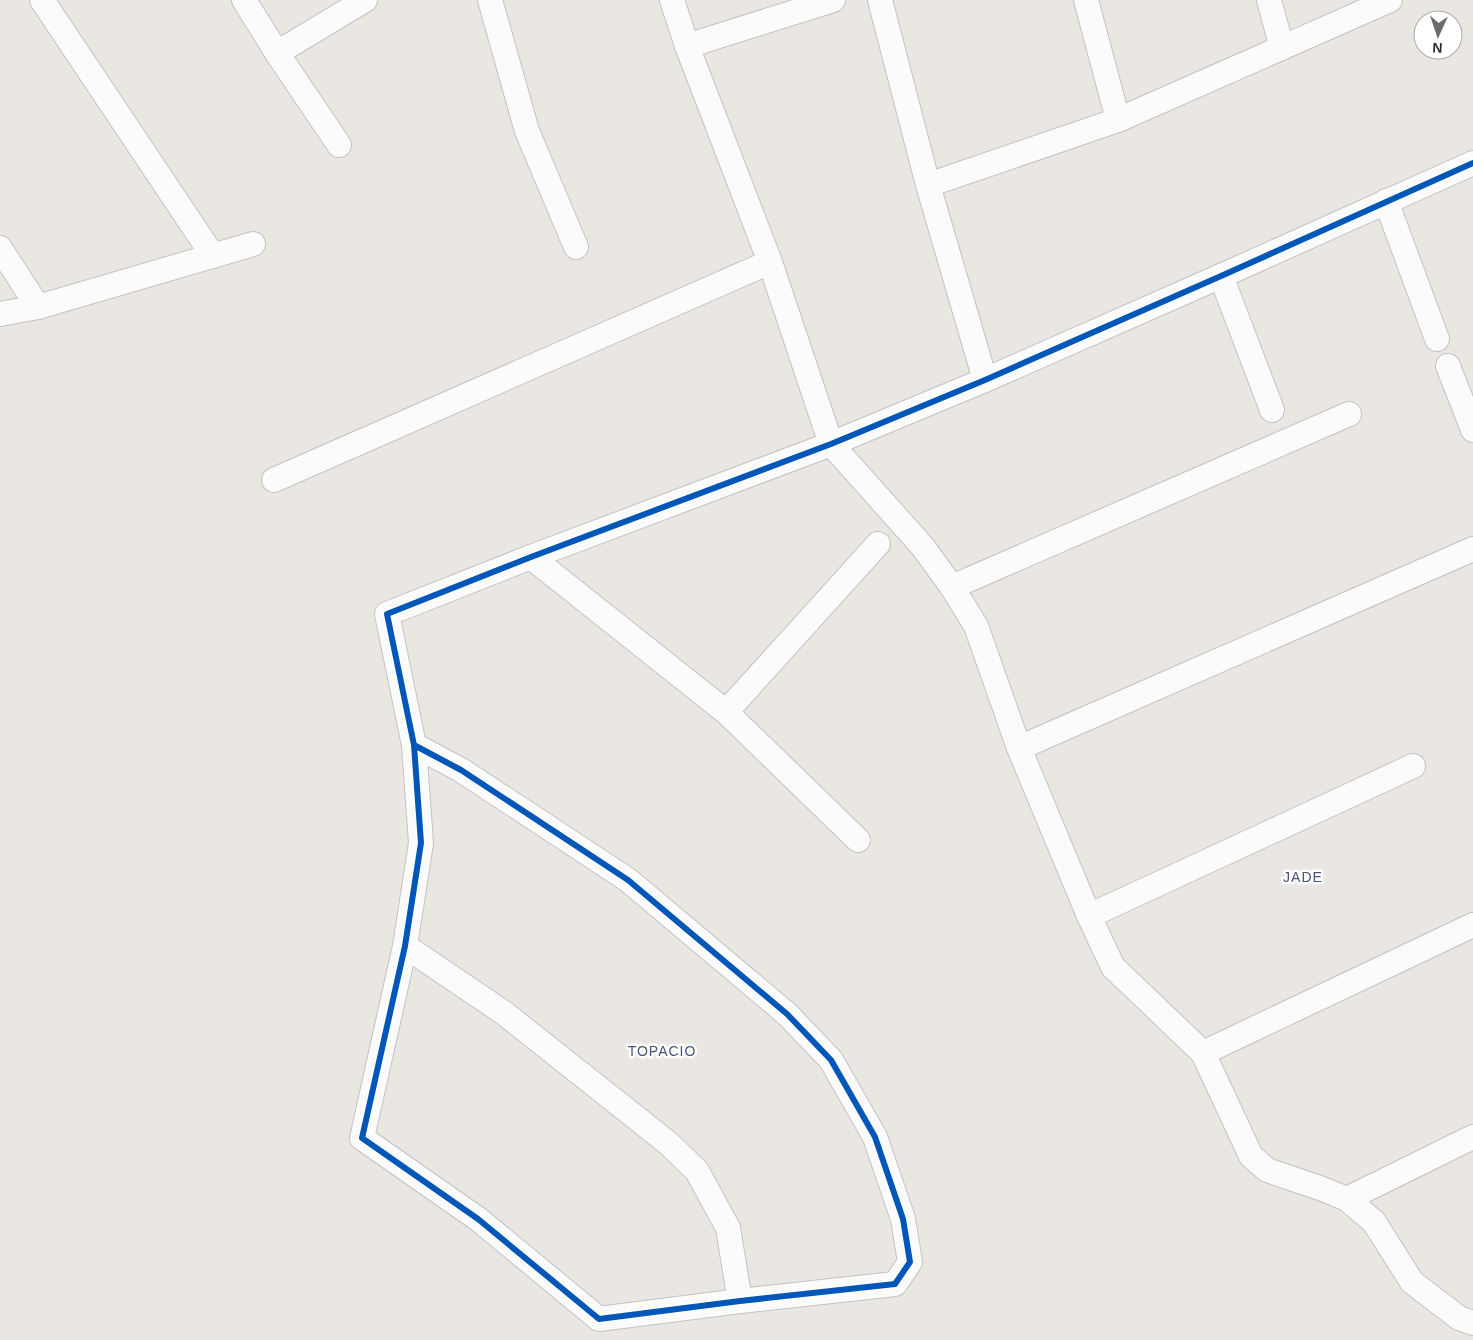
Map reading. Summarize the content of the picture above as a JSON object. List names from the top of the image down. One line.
{"districts":["JADE","TOPACIO"],"north":"bottom"}
